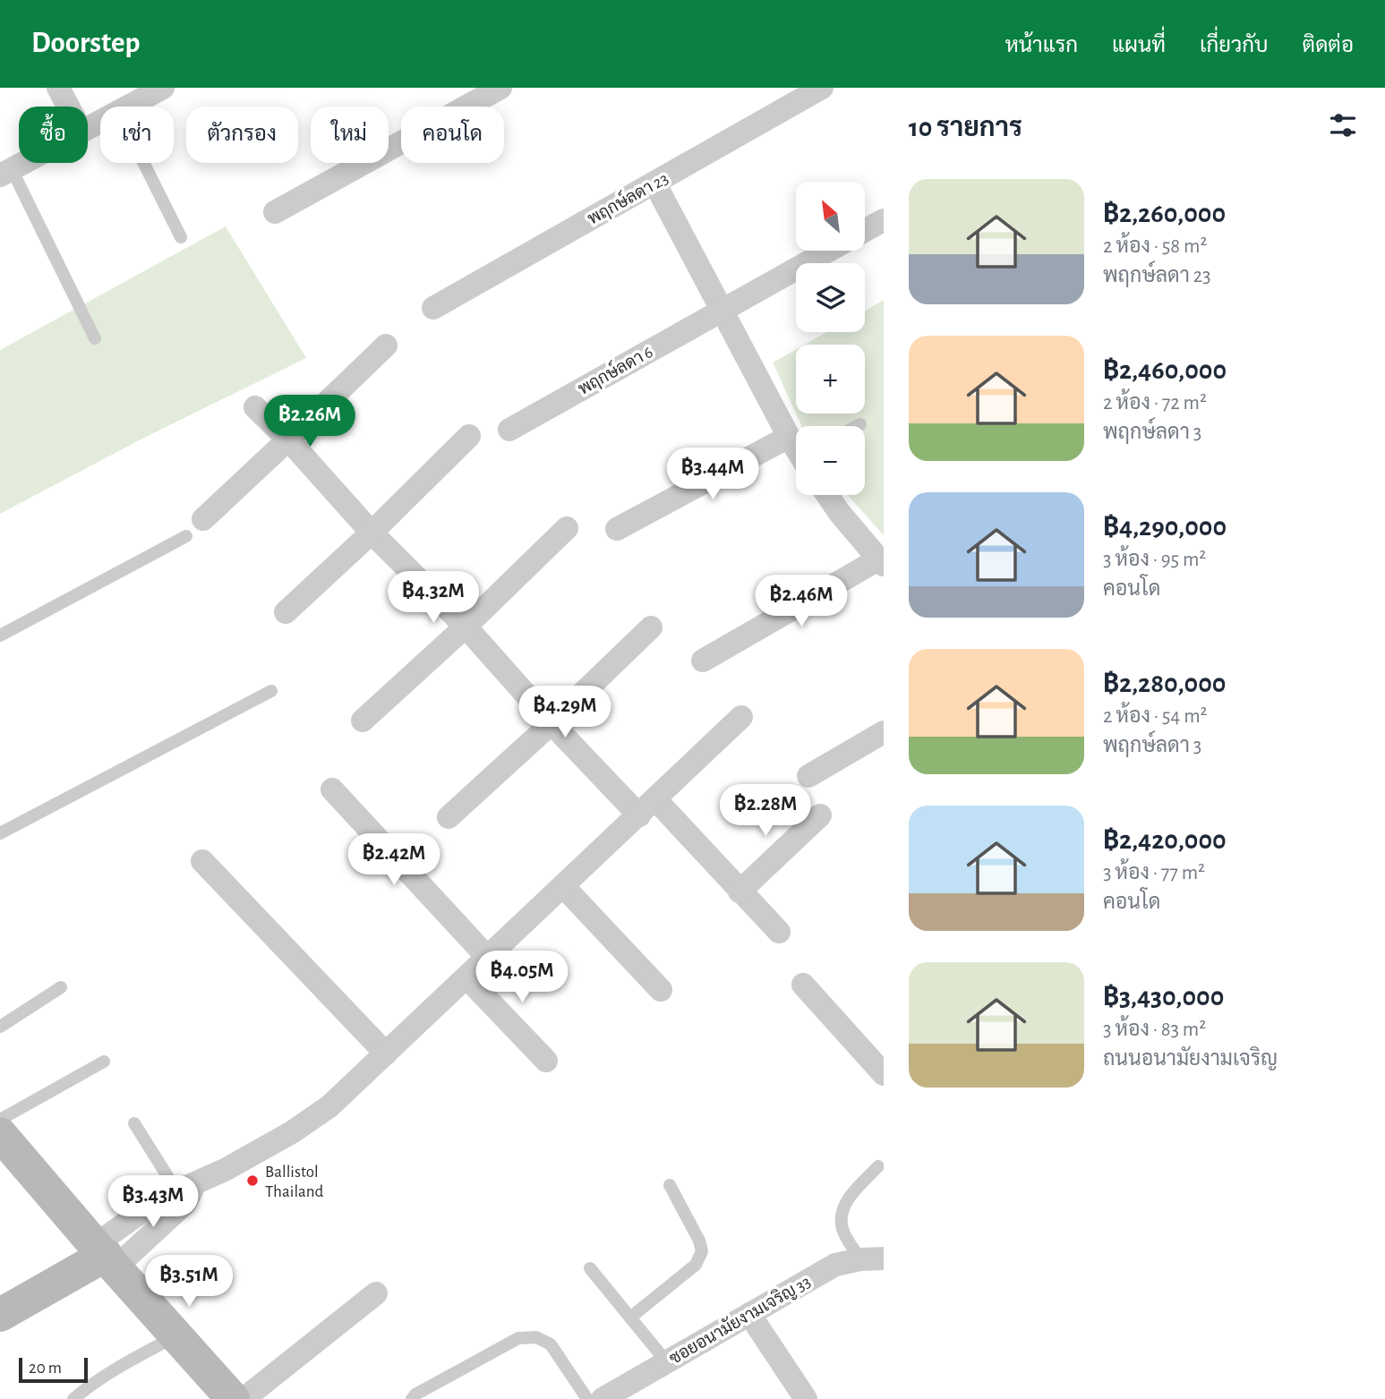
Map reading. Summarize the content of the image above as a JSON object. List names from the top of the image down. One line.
{"streets":{"street":["พฤกษ์ลดา 23","พฤกษ์ลดา 6","ซอยอนามัยงามเจริญ 33"]},"places":["Ballistol Thailand"],"scale_bar":"20 m","north":"top left","page":{"header":"Doorstep","nav":["หน้าแรก","แผนที่","เกี่ยวกับ","ติดต่อ"],"heading":"10 รายการ","chip":["ซื้อ","เช่า","ตัวกรอง","ใหม่","คอนโด"],"list":[{"name":"฿2,260,000","note":"2 ห้อง · 58 m² · พฤกษ์ลดา 23"},{"name":"฿2,460,000","note":"2 ห้อง · 72 m² · พฤกษ์ลดา 3"},{"name":"฿4,290,000","note":"3 ห้อง · 95 m² · คอนโด"},{"name":"฿2,280,000","note":"2 ห้อง · 54 m² · พฤกษ์ลดา 3"},{"name":"฿2,420,000","note":"3 ห้อง · 77 m² · คอนโด"},{"name":"฿3,430,000","note":"3 ห้อง · 83 m² · ถนนอนามัยงามเจริญ"}],"map_buttons":["+","−"],"price":["฿2.26M","฿3.44M","฿4.32M","฿2.46M","฿4.29M","฿2.28M","฿2.42M","฿4.05M","฿3.43M","฿3.51M"],"scale":"20 m"}}
